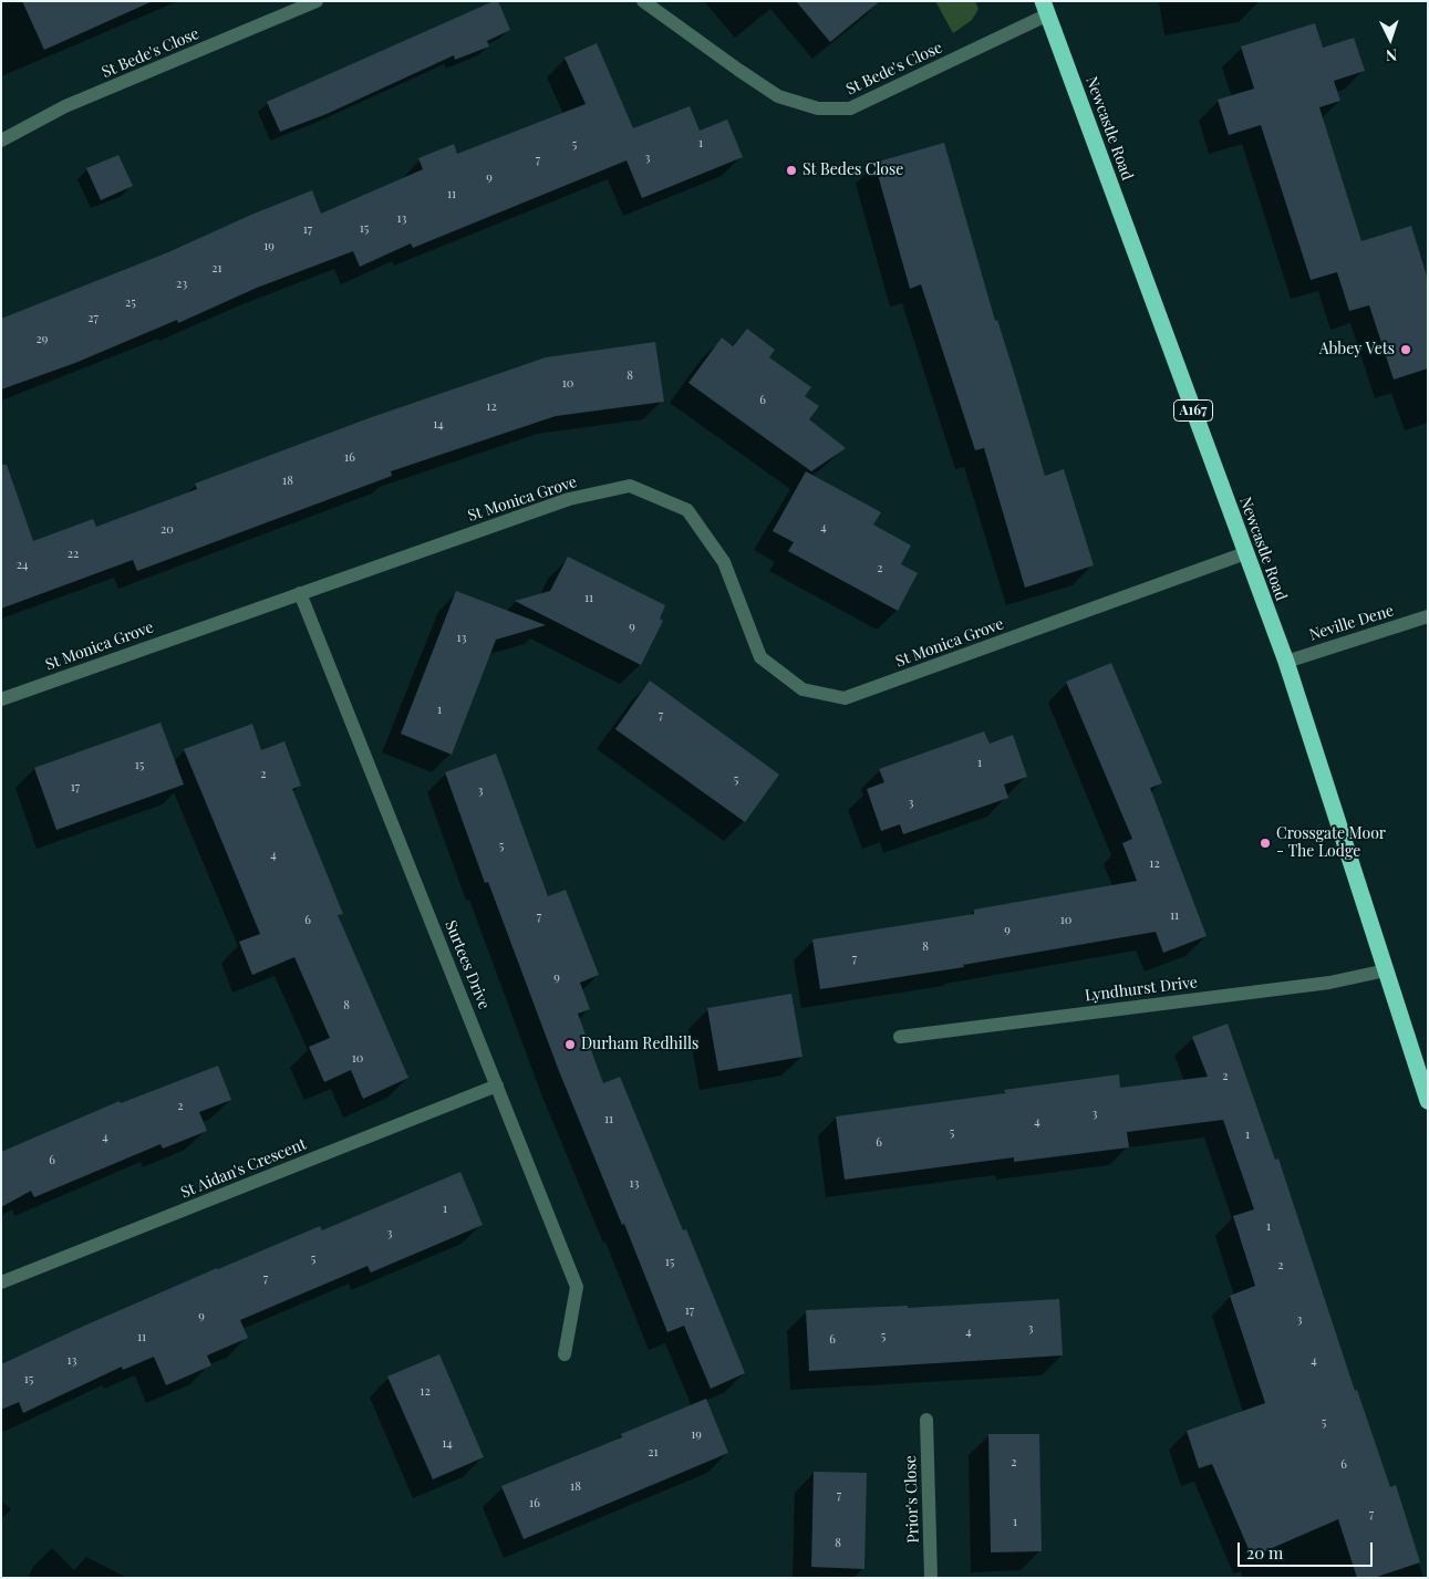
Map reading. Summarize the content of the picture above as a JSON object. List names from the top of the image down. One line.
{"streets":{"highway":["Newcastle Road","A167"],"street":["St Bede's Close","St Monica Grove","Neville Dene","Surtees Drive","Lyndhurst Drive","St Aidan's Crescent","Prior's Close"]},"crossings":[["St Bede's Close","Newcastle Road"],["Newcastle Road","St Monica Grove"],["Newcastle Road","Neville Dene"],["Newcastle Road","Lyndhurst Drive"],["St Monica Grove","Surtees Drive"],["Surtees Drive","St Aidan's Crescent"]],"places":["St Bedes Close","Abbey Vets","Crossgate Moor - The Lodge","Durham Redhills"],"house_numbers":["1","5","3","7","9","11","13","15","17","19","21","23","25","27","29","8","10","6","12","14","16","18","4","20","22","24","2","11","9","13","1","7","1","15","2","5","17","3","3","5","4","12","11","7","6","10","9","8","7","9","8","10","2","2","3","11","4","5","1","4","6","6","13","1","1","3","5","15","2","7","17","9","3","3","4","5","11","6","13","4","15","12","5","19","14","21","2","6","18","7","16","7","1","8"],"scale_bar":"20 m","north":"bottom"}
